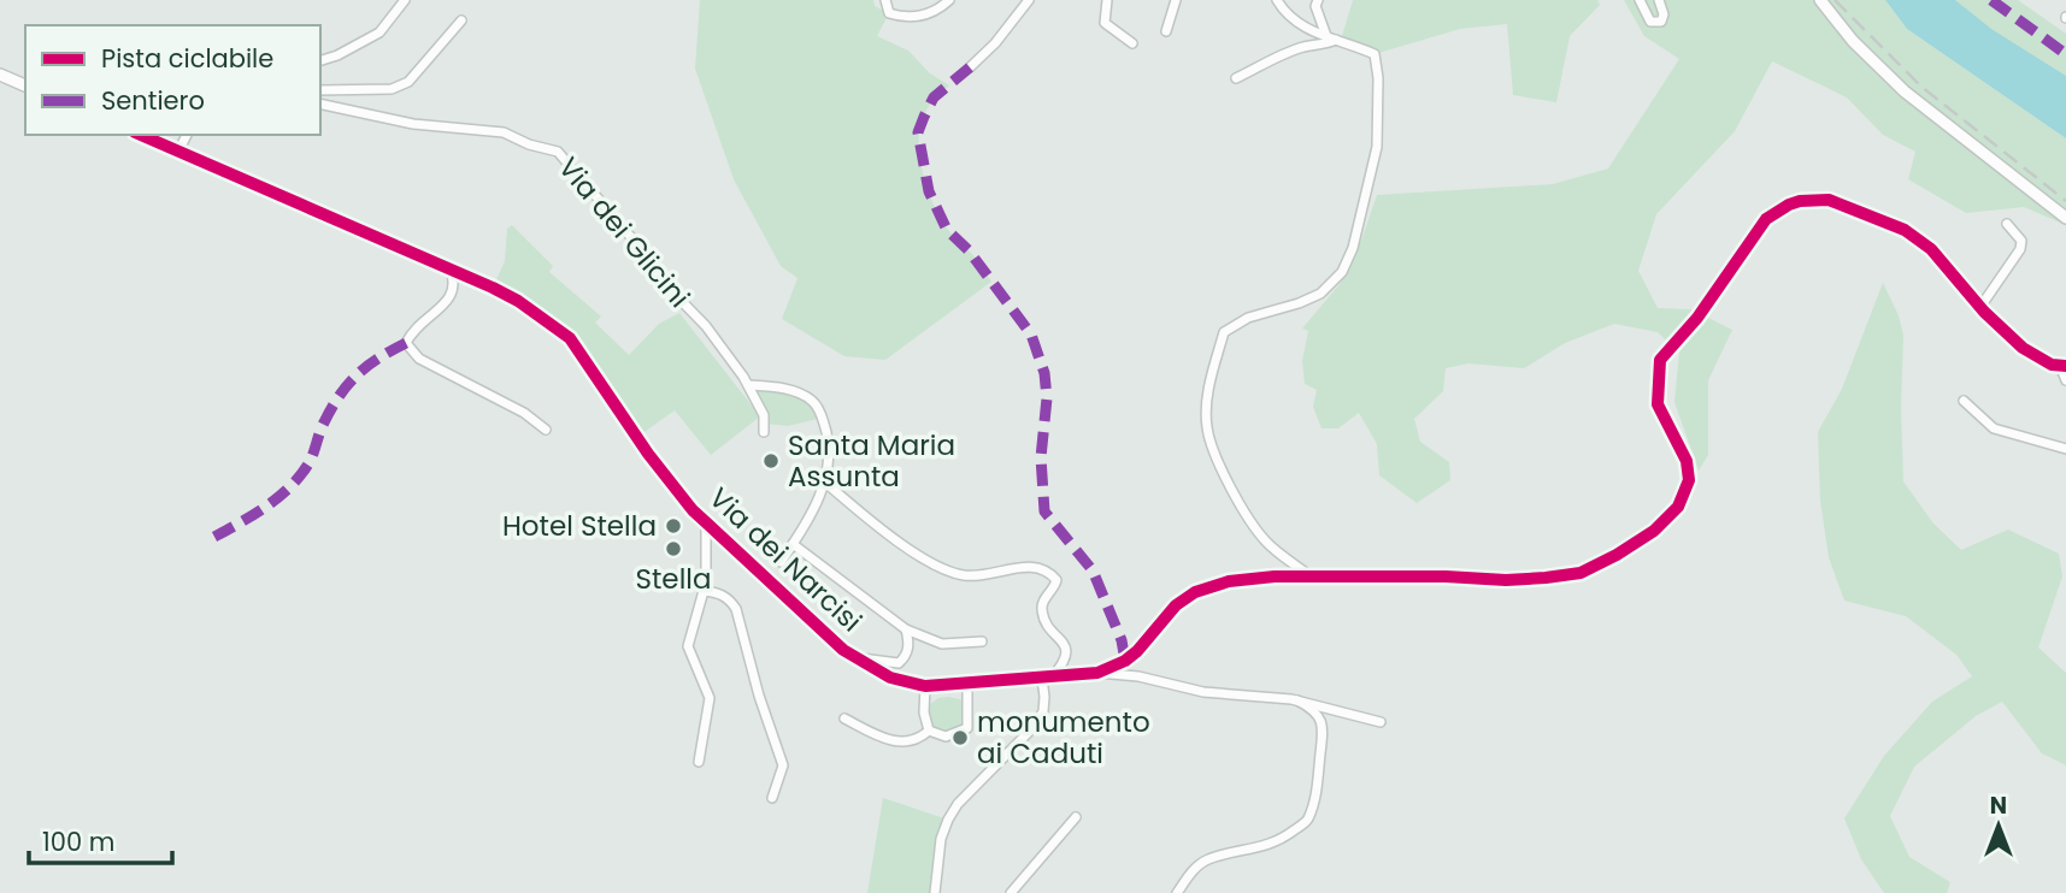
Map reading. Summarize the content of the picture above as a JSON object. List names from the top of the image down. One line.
{"streets":{"street":["Via dei Glicini","Via dei Narcisi"]},"places":["Santa Maria Assunta","Hotel Stella","Stella","monumento ai Caduti"],"legend":["Pista ciclabile","Sentiero"],"scale_bar":"100 m","north":"top"}
